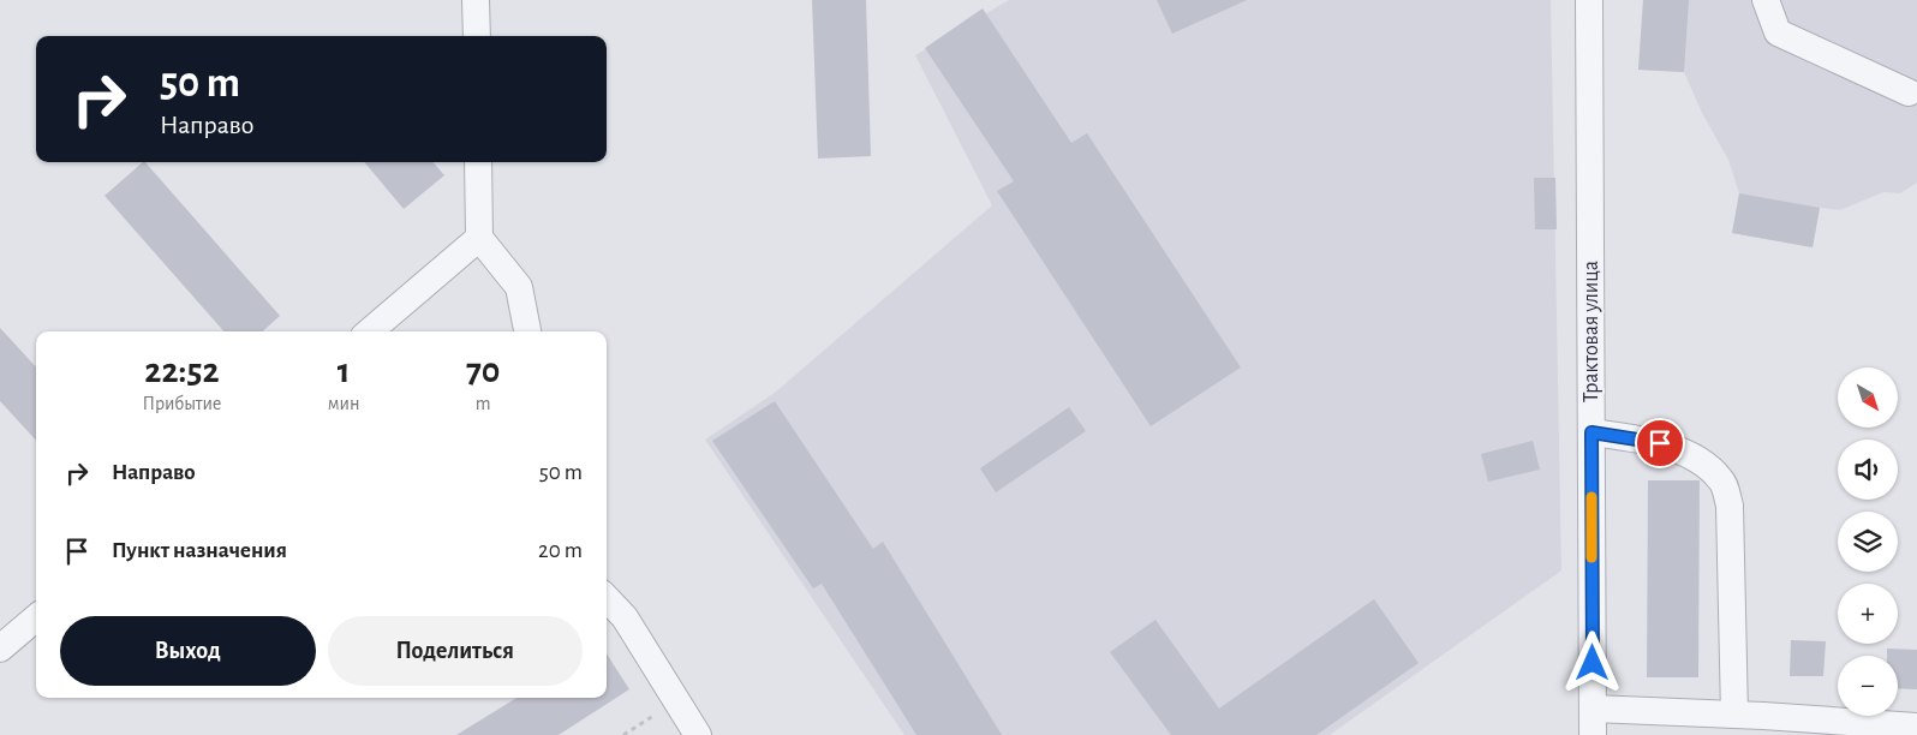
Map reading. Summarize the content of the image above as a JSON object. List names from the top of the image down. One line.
{"streets":{"street":["Трактовая улица"]},"north":"bottom right","page":{"turn":["50 m","Направо"],"eta":["22:52","Прибытие","1","мин","70","m"],"map_buttons":["+","−"],"list":[{"name":"Направо","value":"50 m"},{"name":"Пункт назначения","value":"20 m"}],"buttons":["Выход","Поделиться"]}}
